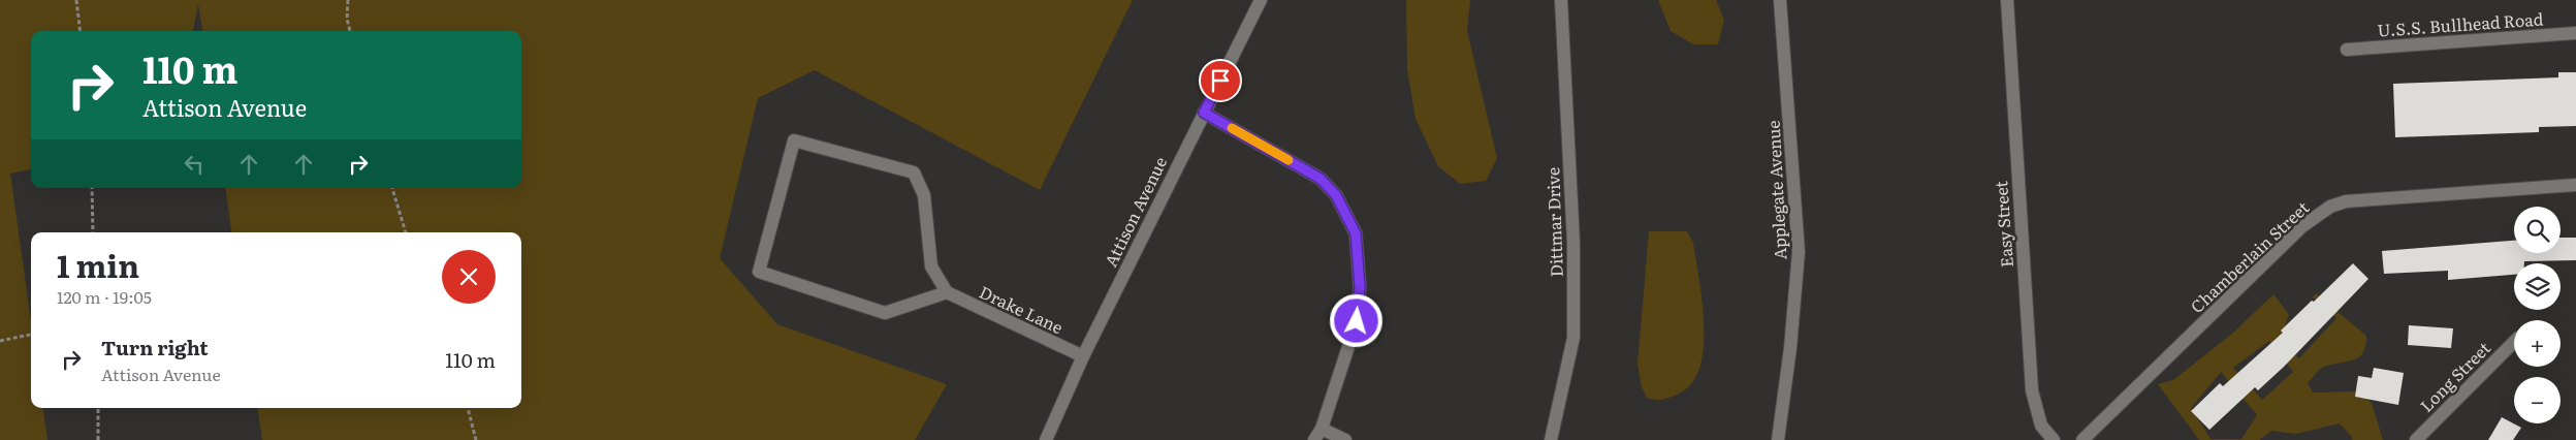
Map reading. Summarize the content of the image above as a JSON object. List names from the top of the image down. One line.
{"streets":{"street":["U.S.S. Bullhead Road","Applegate Avenue","Attison Avenue","Dittmar Drive","Easy Street","Chamberlain Street","Drake Lane","Long Street"]},"crossings":[["Attison Avenue","Drake Lane"]],"page":{"turn":["110 m","Attison Avenue"],"map_buttons":["+","−"],"heading":["1 min","120 m · 19:05"],"list":[{"name":"Turn right","note":"Attison Avenue","value":"110 m"}]}}
